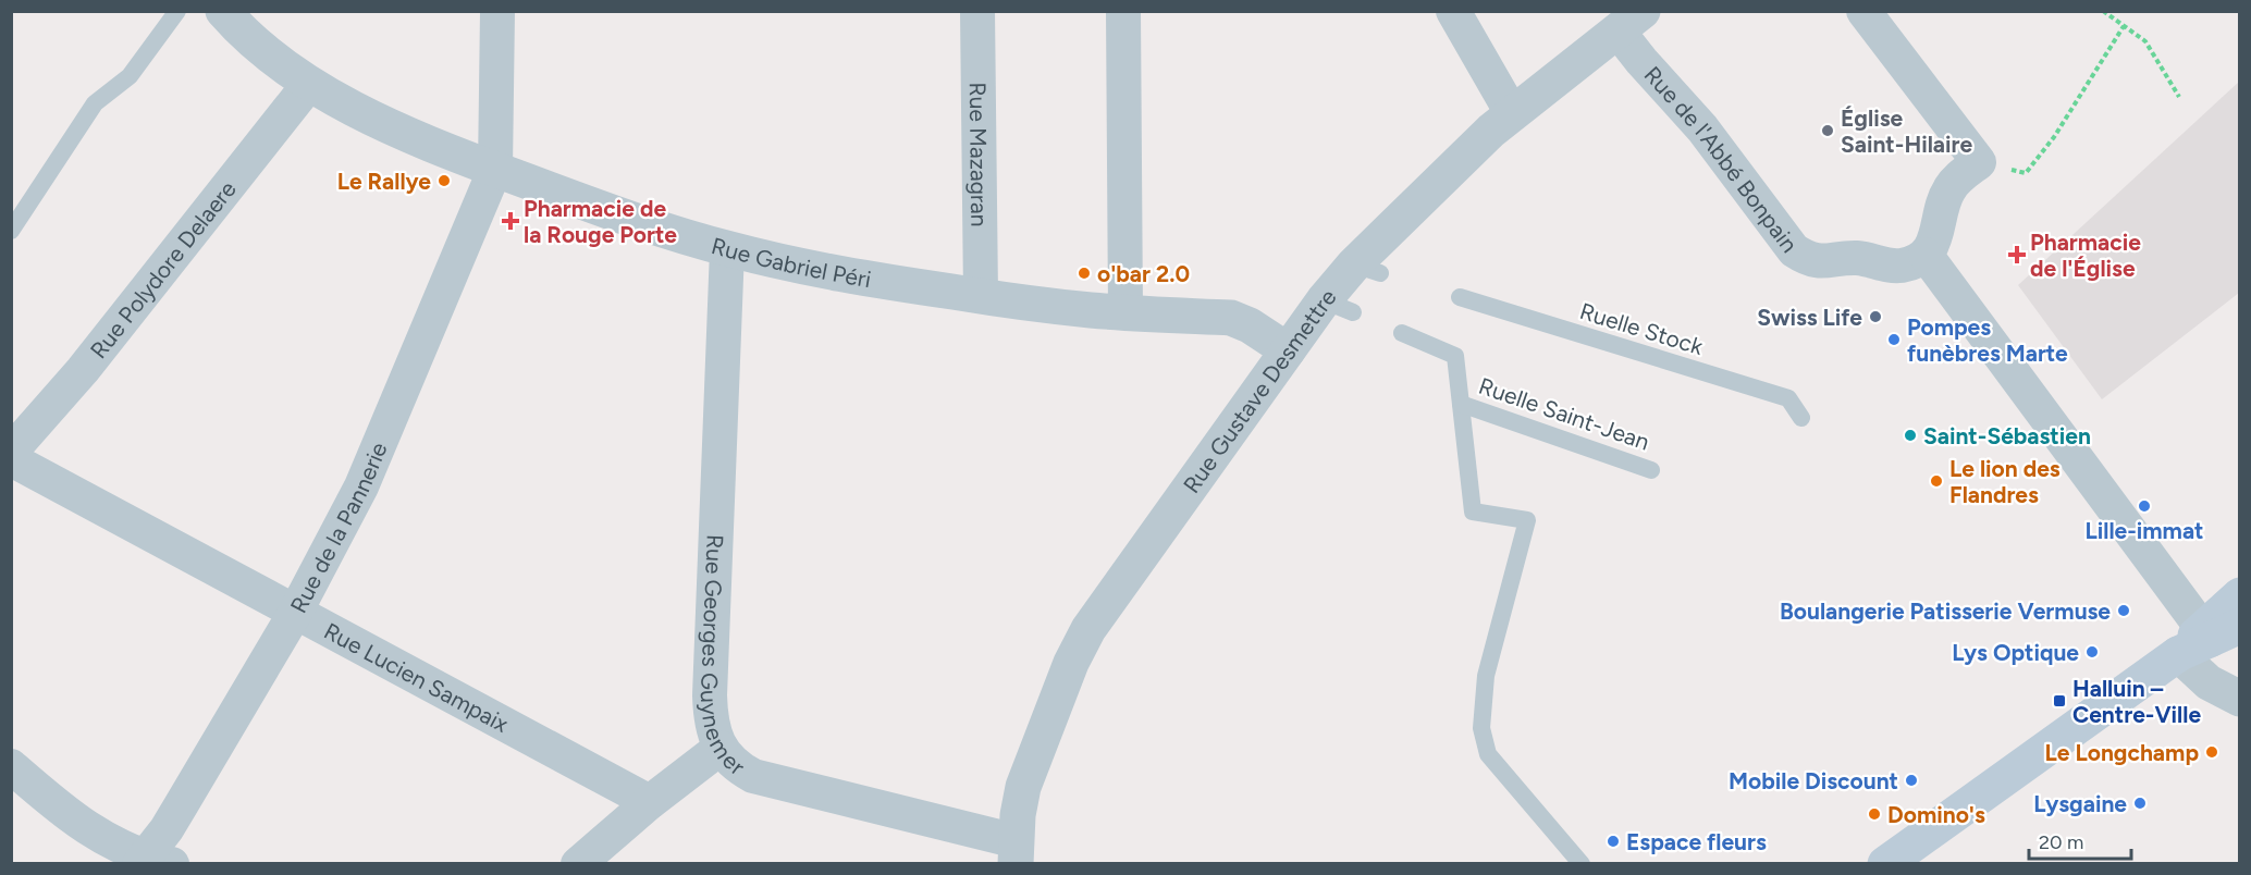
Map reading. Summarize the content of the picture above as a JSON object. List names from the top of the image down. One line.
{"streets":{"street":["Rue Mazagran","Rue de l'Abbé Bonpain","Rue Gabriel Péri","Rue Polydore Delaere","Rue Gustave Desmettre","Rue de la Pannerie","Rue Georges Guynemer","Rue Lucien Sampaix"],"lane":["Ruelle Stock","Ruelle Saint-Jean"]},"crossings":[["Rue Mazagran","Rue Gabriel Péri"],["Rue de l'Abbé Bonpain","Rue Gustave Desmettre"],["Rue Gabriel Péri","Rue Polydore Delaere"],["Rue Gabriel Péri","Rue Gustave Desmettre"],["Rue Gabriel Péri","Rue de la Pannerie"],["Rue Gabriel Péri","Rue Georges Guynemer"],["Rue Gustave Desmettre","Rue Georges Guynemer"],["Rue de la Pannerie","Rue Lucien Sampaix"]],"places":{"other":["Église Saint-Hilaire","Le Rallye","o'bar 2.0","Swiss Life","Pompes funèbres Marte","Saint-Sébastien","Le lion des Flandres","Lille-immat","Boulangerie Patisserie Vermuse","Lys Optique","Le Longchamp","Mobile Discount","Lysgaine","Domino's","Espace fleurs"],"health":["Pharmacie de la Rouge Porte","Pharmacie de l'Église"],"transit":["Halluin – Centre-Ville"]},"scale_bar":"20 m"}
